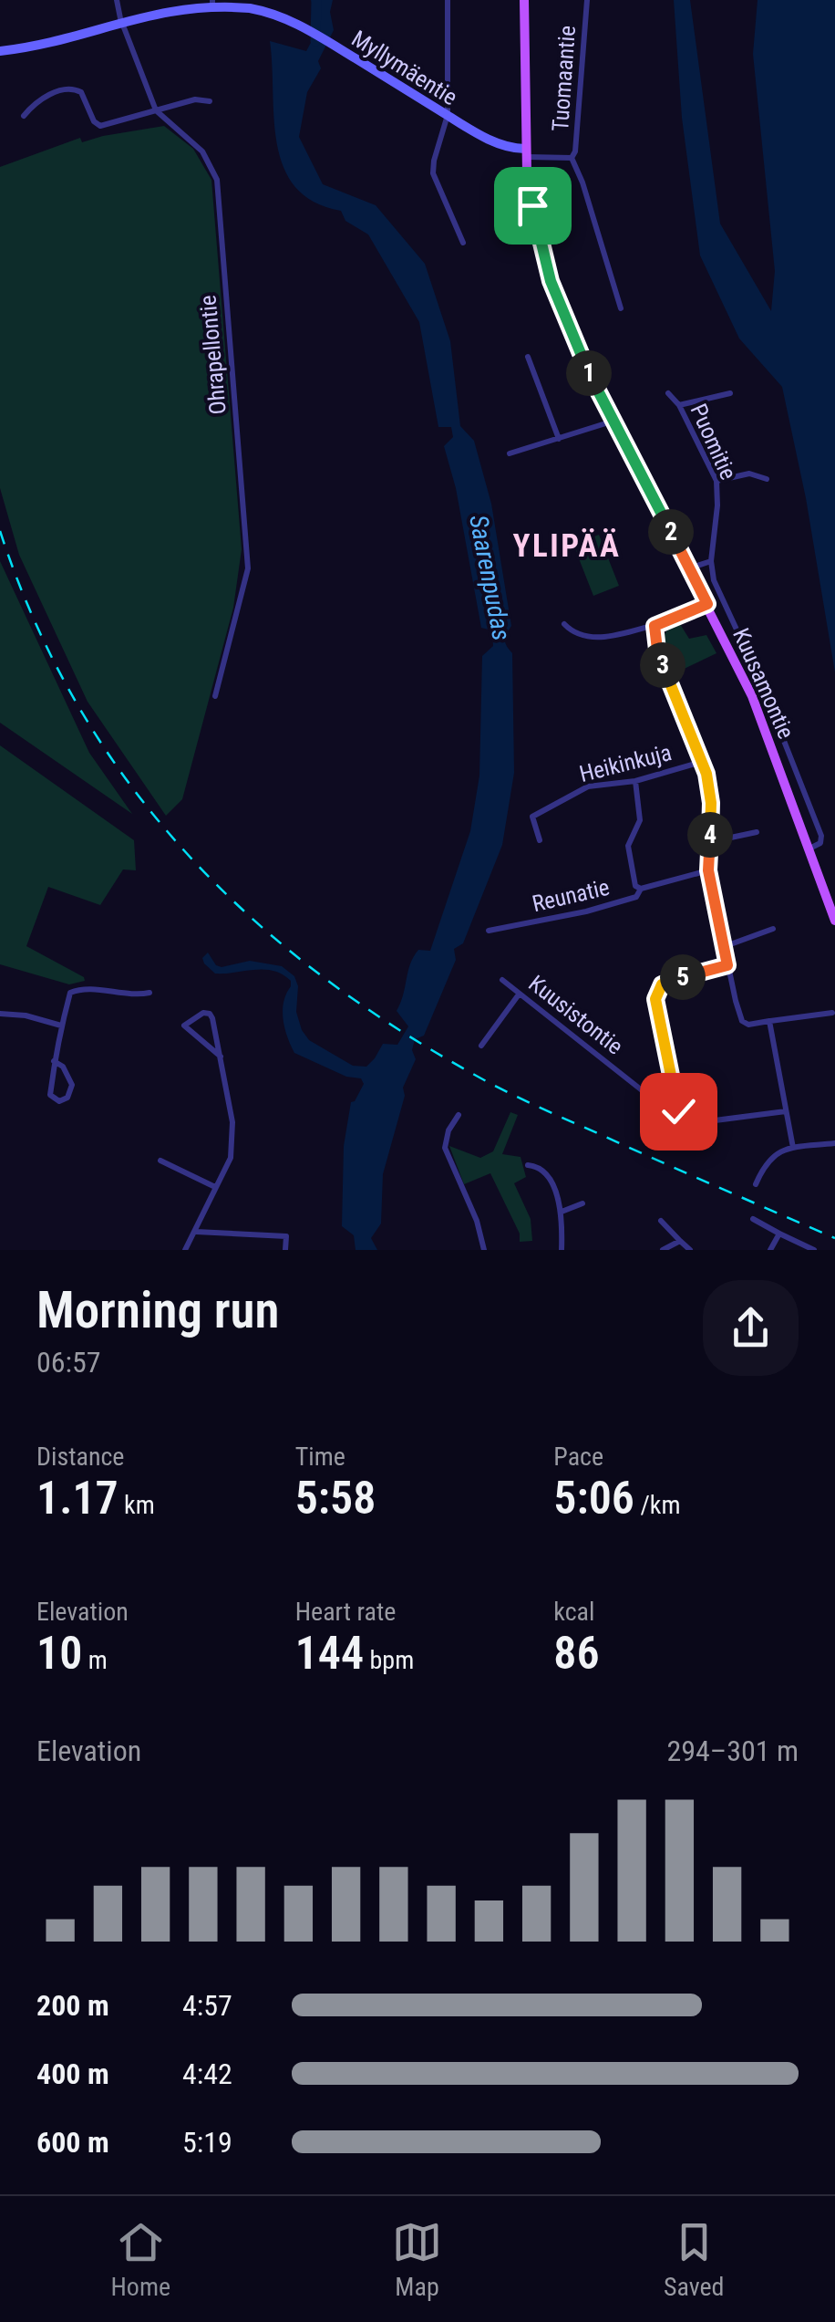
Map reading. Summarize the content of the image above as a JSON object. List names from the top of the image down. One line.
{"streets":{"main road":["Myllymäentie","Kuusamontie"],"street":["Tuomaantie","Ohrapellontie","Puomitie","Heikinkuja","Reunatie","Kuusistontie"]},"crossings":[["Myllymäentie","Tuomaantie"],["Myllymäentie","Kuusamontie"],["Tuomaantie","Kuusamontie"],["Puomitie","Kuusamontie"]],"districts":["YLIPÄÄ"],"water":["Saarenpudas"],"page":{"pins":["1","2","3","4","5"],"heading":["Morning run","06:57"],"stats":[["Distance","1.17 km"],["Time","5:58"],["Pace","5:06 /km"],["Elevation","10 m"],["Heart rate","144 bpm"],["kcal","86"]],"chart":["Elevation","294–301 m"],"list":[{"name":"200 m","note":"4:57"},{"name":"400 m","note":"4:42"},{"name":"600 m","note":"5:19"}],"tabs":["Home","Map","Saved"]}}
